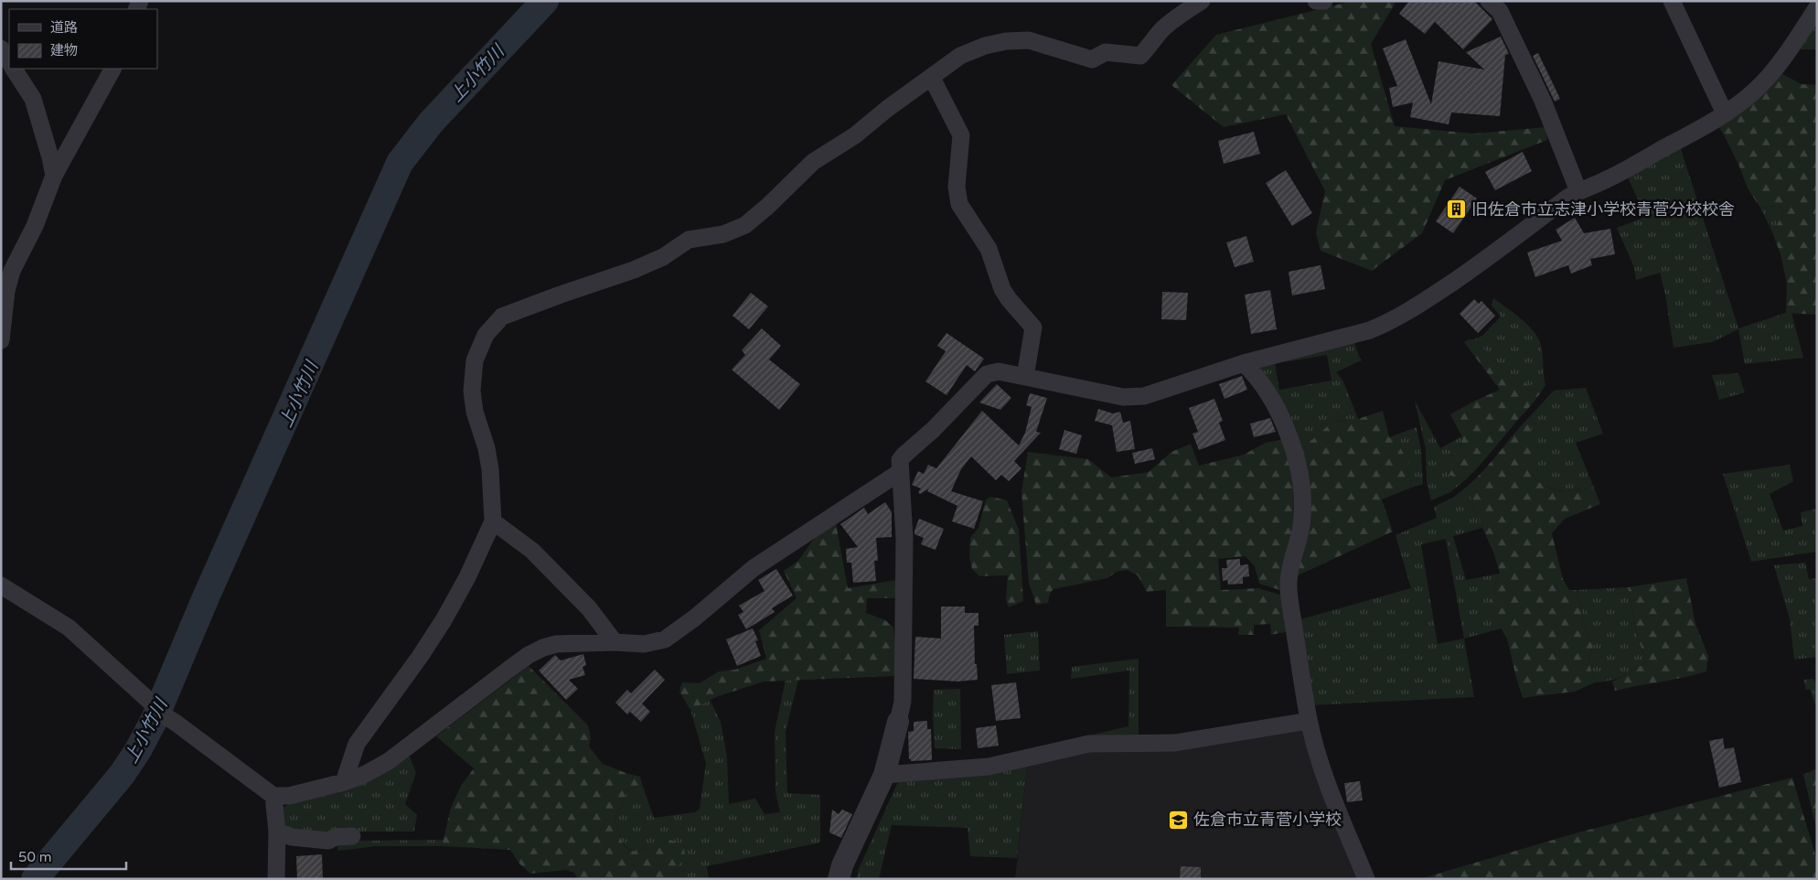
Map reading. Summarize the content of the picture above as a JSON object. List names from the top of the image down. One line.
{"water":["上小竹川"],"places":{"building":["旧佐倉市立志津小学校青菅分校校舎"],"school or university":["佐倉市立青菅小学校"]},"legend":["道路","建物"],"scale_bar":"50 m"}
